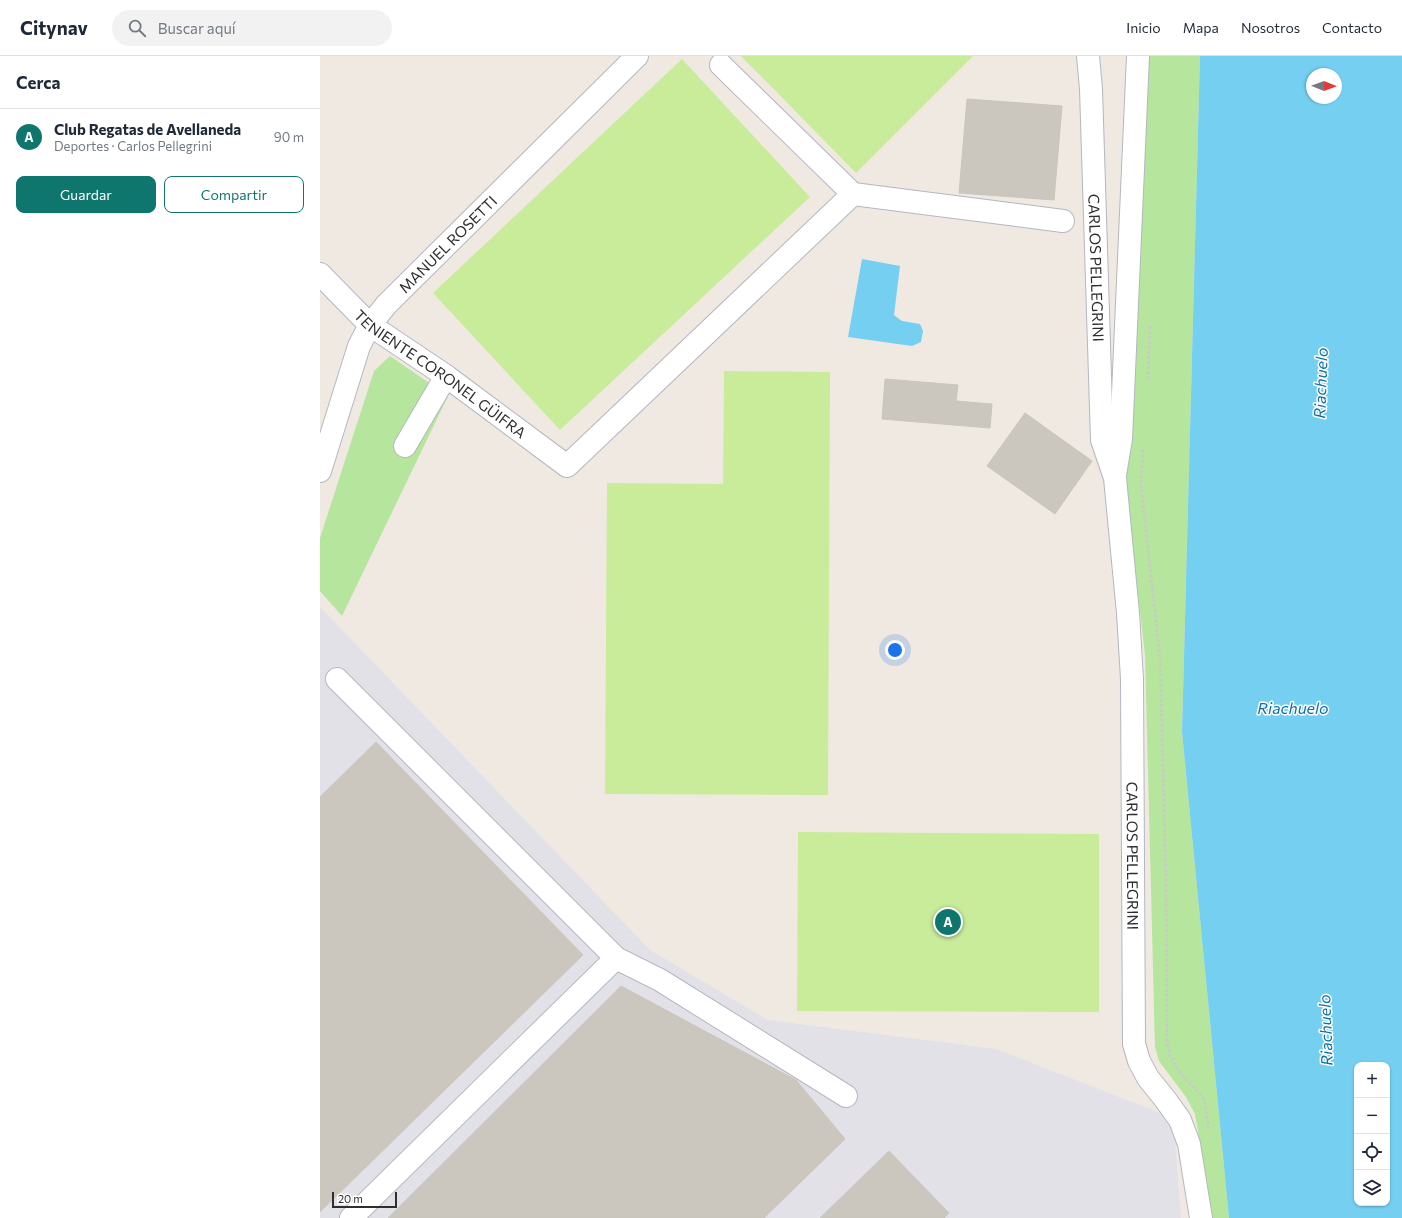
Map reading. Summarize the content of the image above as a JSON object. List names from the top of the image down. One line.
{"streets":{"street":["MANUEL ROSETTI","CARLOS PELLEGRINI","TENIENTE CORONEL GÜIFRA"]},"crossings":[["MANUEL ROSETTI","TENIENTE CORONEL GÜIFRA"]],"water":["Riachuelo"],"scale_bar":"20 m","north":"right","page":{"header":"Citynav","search":"Buscar aquí","nav":["Inicio","Mapa","Nosotros","Contacto"],"heading":"Cerca","list":[{"mark":"A","name":"Club Regatas de Avellaneda","note":"Deportes · Carlos Pellegrini","value":"90 m"}],"buttons":["Guardar","Compartir"],"pins":"A","map_buttons":["+","−"],"scale":"20 m"}}
